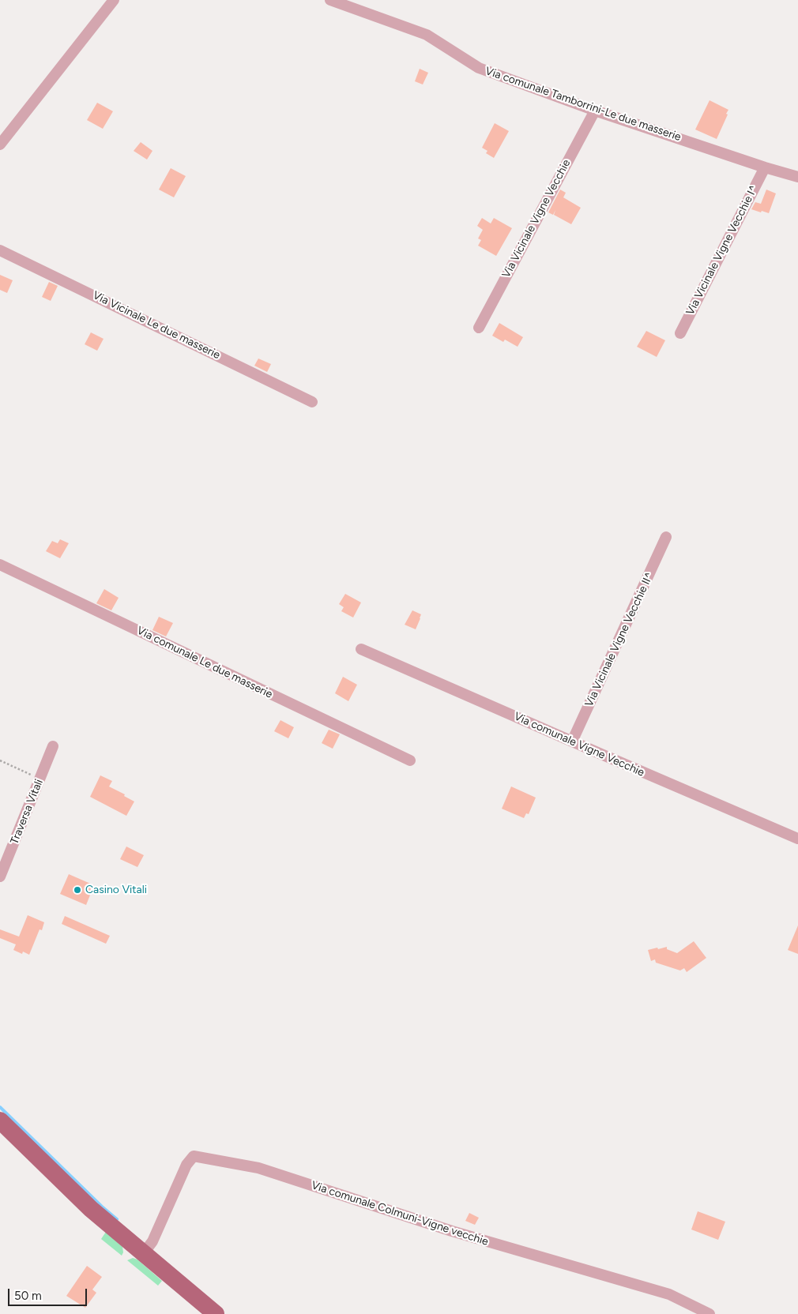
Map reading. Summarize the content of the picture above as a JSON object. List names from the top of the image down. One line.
{"streets":{"street":["Via comunale Tamborrini-Le due masserie","Via Vicinale Vigne Vecchie","Via Vicinale Vigne Vecchie I^","Via Vicinale Le due masserie","Via Vicinale Vigne Vecchie II^","Via comunale Le due masserie","Via comunale Vigne Vecchie","Traversa Vitali","Via comunale Colmuni-Vigne vecchie"]},"crossings":[["Via comunale Tamborrini-Le due masserie","Via Vicinale Vigne Vecchie"],["Via comunale Tamborrini-Le due masserie","Via Vicinale Vigne Vecchie I^"],["Via Vicinale Vigne Vecchie II^","Via comunale Vigne Vecchie"]],"places":["Casino Vitali"],"scale_bar":"50 m"}
